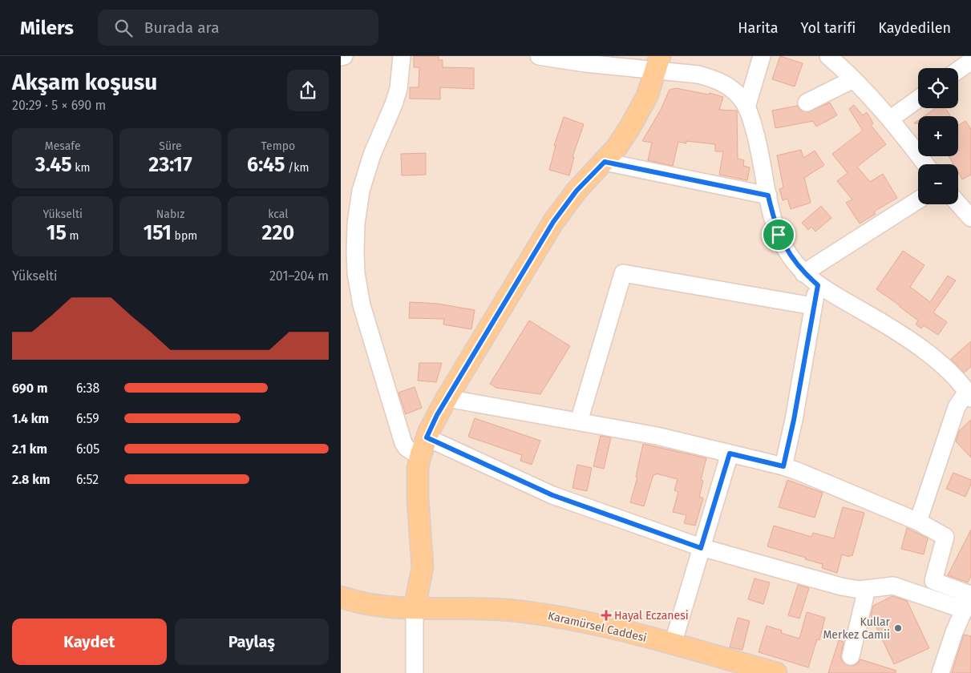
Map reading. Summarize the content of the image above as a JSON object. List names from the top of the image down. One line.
{"streets":{"main road":["Karamürsel Caddesi"]},"places":{"health":["Hayal Eczanesi"],"other":["Kullar Merkez Camii"]},"page":{"header":"Milers","search":"Burada ara","nav":["Harita","Yol tarifi","Kaydedilen"],"heading":["Akşam koşusu","20:29 · 5 × 690 m"],"map_buttons":["+","−"],"stats":[["Mesafe","3.45 km"],["Süre","23:17"],["Tempo","6:45 /km"],["Yükselti","15 m"],["Nabız","151 bpm"],["kcal","220"]],"chart":["Yükselti","201–204 m"],"list":[{"name":"690 m","note":"6:38"},{"name":"1.4 km","note":"6:59"},{"name":"2.1 km","note":"6:05"},{"name":"2.8 km","note":"6:52"}],"buttons":["Kaydet","Paylaş"]}}
